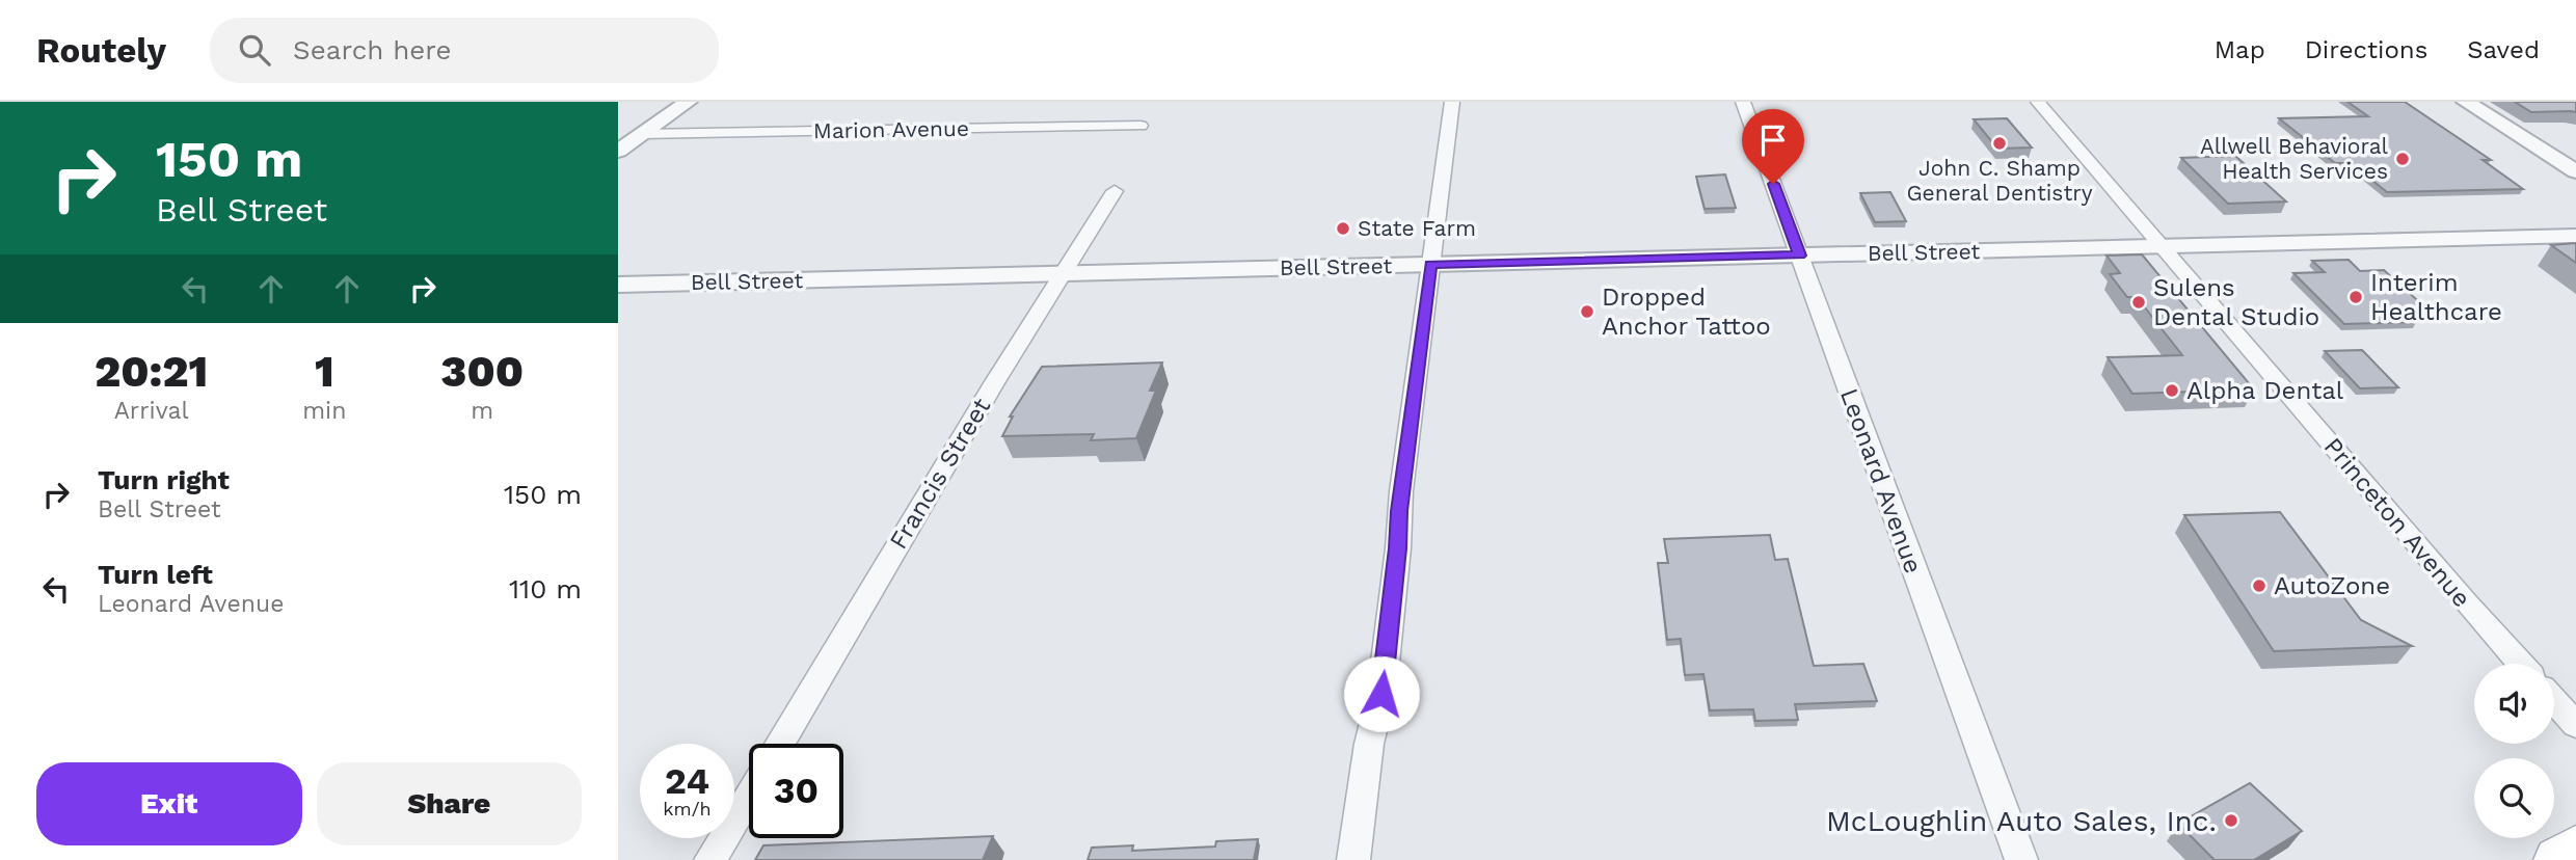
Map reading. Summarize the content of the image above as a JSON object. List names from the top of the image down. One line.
{"streets":{"street":["Marion Avenue","Bell Street","Francis Street","Leonard Avenue","Princeton Avenue"]},"crossings":[["Bell Street","Francis Street"],["Bell Street","Leonard Avenue"],["Bell Street","Princeton Avenue"]],"places":["John C. Shamp General Dentistry","Allwell Behavioral Health Services","State Farm","Interim Healthcare","Sulens Dental Studio","Dropped Anchor Tattoo","Alpha Dental","AutoZone","McLoughlin Auto Sales, Inc."],"page":{"header":"Routely","search":"Search here","nav":["Map","Directions","Saved"],"turn":["150 m","Bell Street"],"eta":["20:21","Arrival","1","min","300","m"],"list":[{"name":"Turn right","note":"Bell Street","value":"150 m"},{"name":"Turn left","note":"Leonard Avenue","value":"110 m"}],"speed":"24 km/h","limit":"30","buttons":["Exit","Share"]}}
